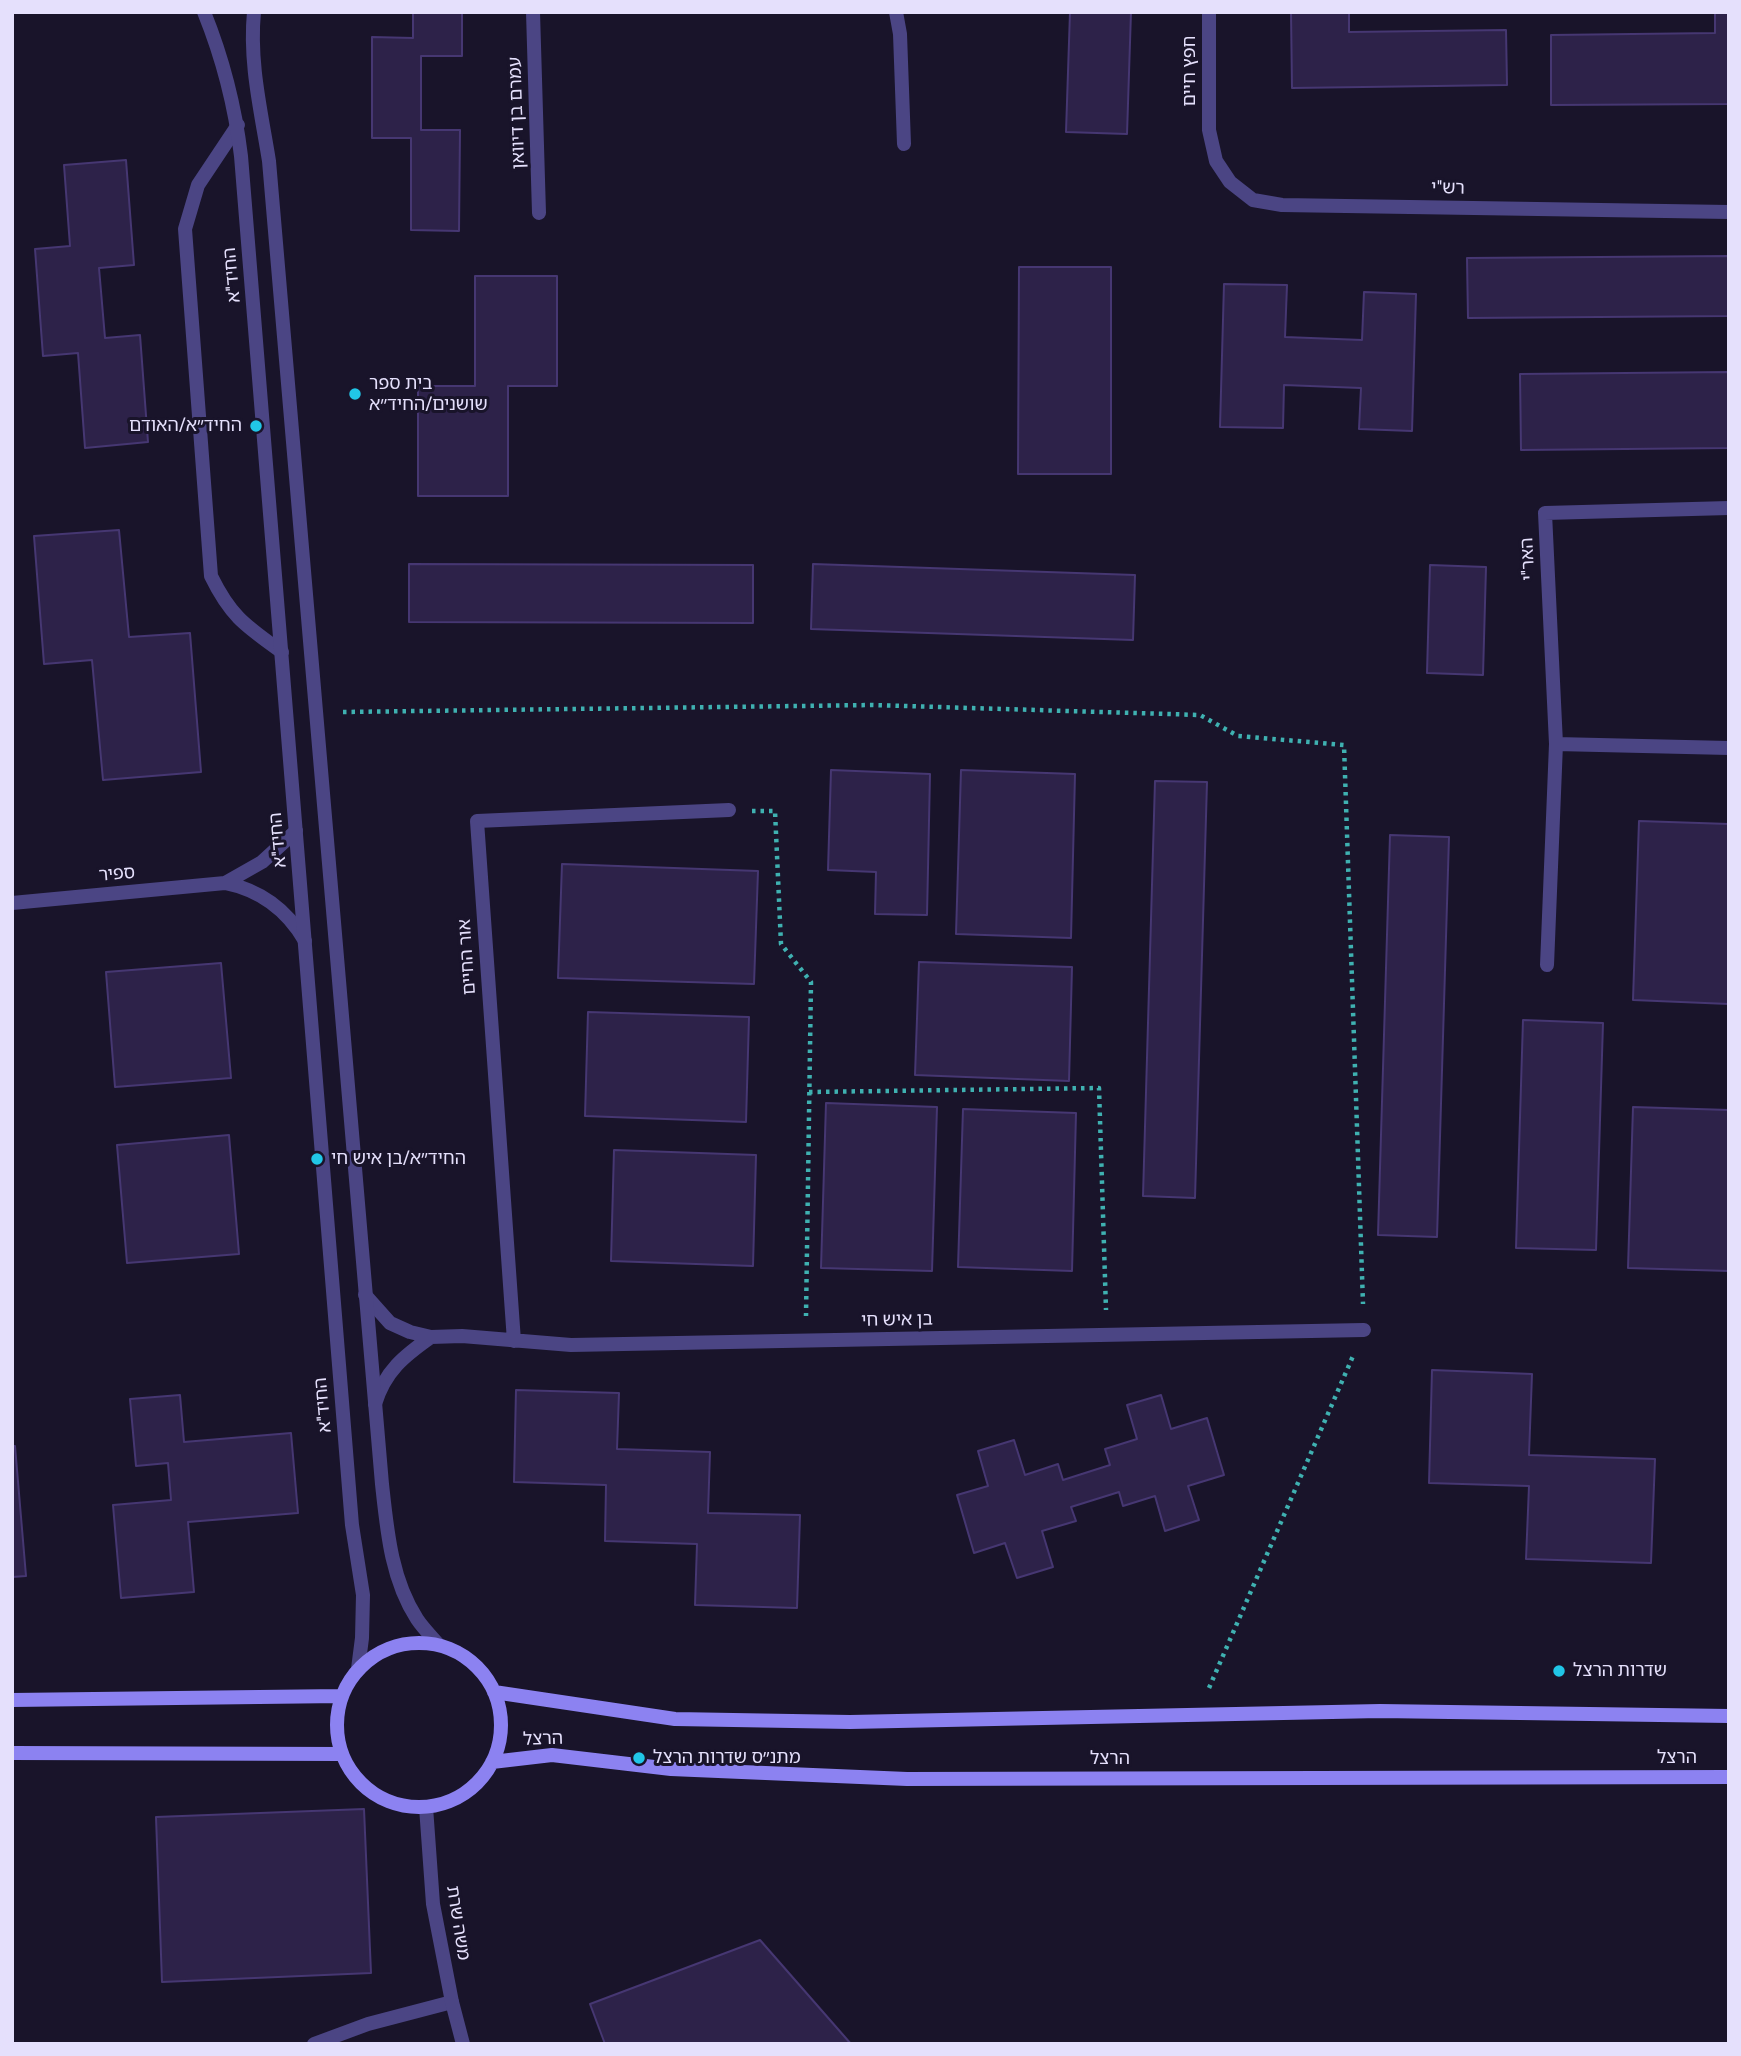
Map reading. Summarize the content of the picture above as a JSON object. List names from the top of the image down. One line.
{"streets":{"main road":["הרצל"],"street":["חפץ חיים","עמרם בן דיוואן","רש\"י","החיד\"א","האר\"י","ספיר","אור החיים","בן איש חי","משה שרת"]},"crossings":[["חפץ חיים","רש\"י"],["החיד\"א","ספיר"],["החיד\"א","הרצל"],["החיד\"א","משה שרת"],["אור החיים","בן איש חי"],["הרצל","משה שרת"]],"places":["בית ספר שושנים/החיד״א","החיד״א/האודם","החיד״א/בן איש חי","שדרות הרצל","מתנ״ס שדרות הרצל"]}
